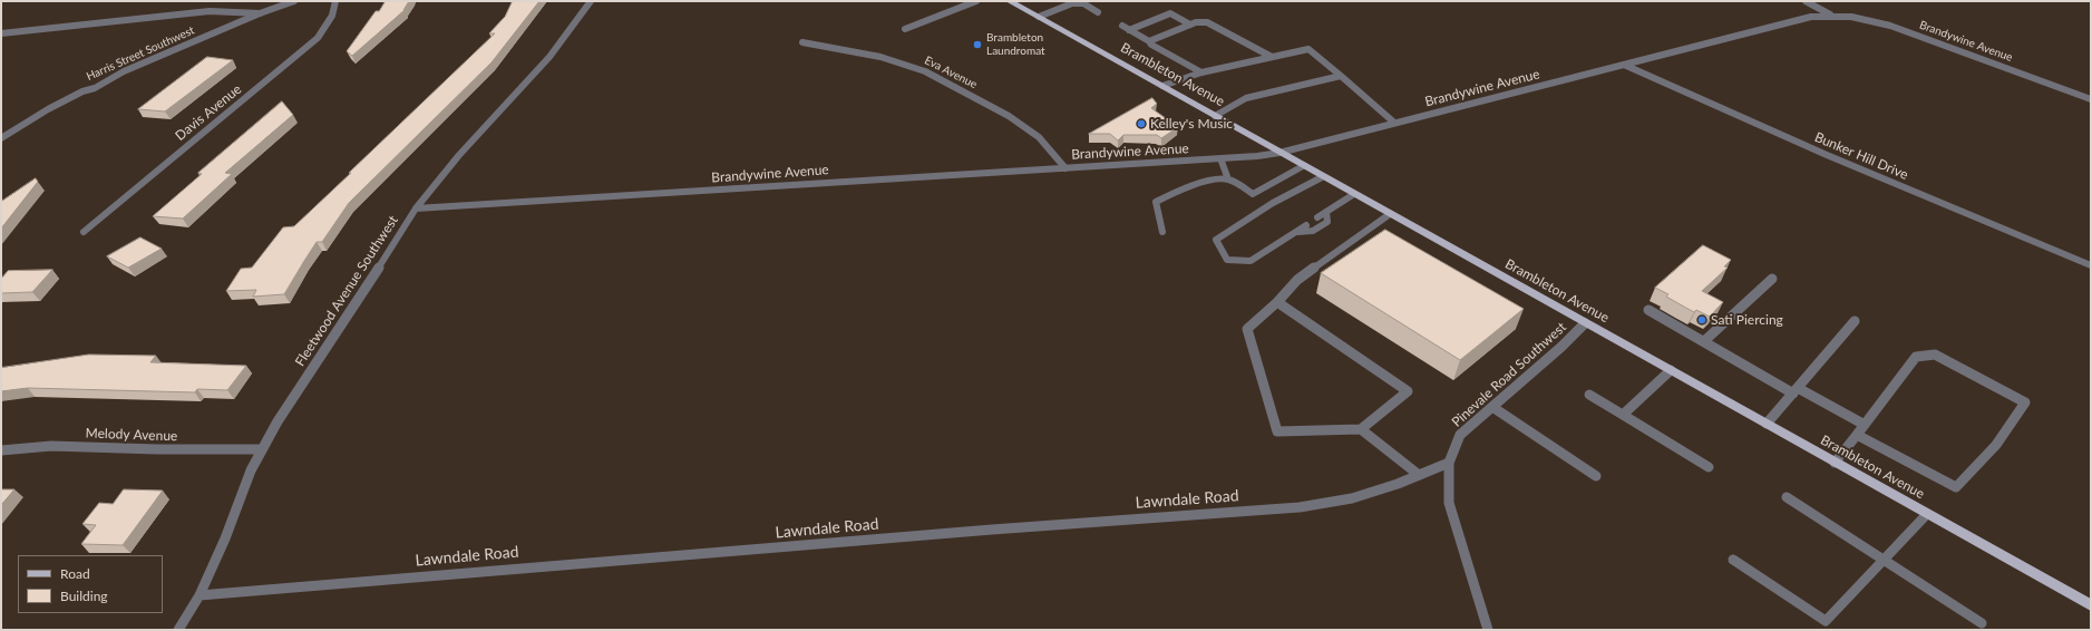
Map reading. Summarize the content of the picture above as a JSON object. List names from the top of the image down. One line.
{"streets":{"main road":["Brambleton Avenue"],"street":["Brandywine Avenue","Harris Street Southwest","Eva Avenue","Davis Avenue","Bunker Hill Drive","Fleetwood Avenue Southwest","Pinevale Road Southwest","Melody Avenue","Lawndale Road"]},"crossings":[["Brandywine Avenue","Eva Avenue"],["Brandywine Avenue","Brambleton Avenue"],["Brandywine Avenue","Bunker Hill Drive"],["Brandywine Avenue","Fleetwood Avenue Southwest"],["Brambleton Avenue","Pinevale Road Southwest"],["Fleetwood Avenue Southwest","Melody Avenue"],["Fleetwood Avenue Southwest","Lawndale Road"],["Pinevale Road Southwest","Lawndale Road"]],"places":["Brambleton Laundromat","Kelley's Music","Sati Piercing"],"legend":["Road","Building"]}
